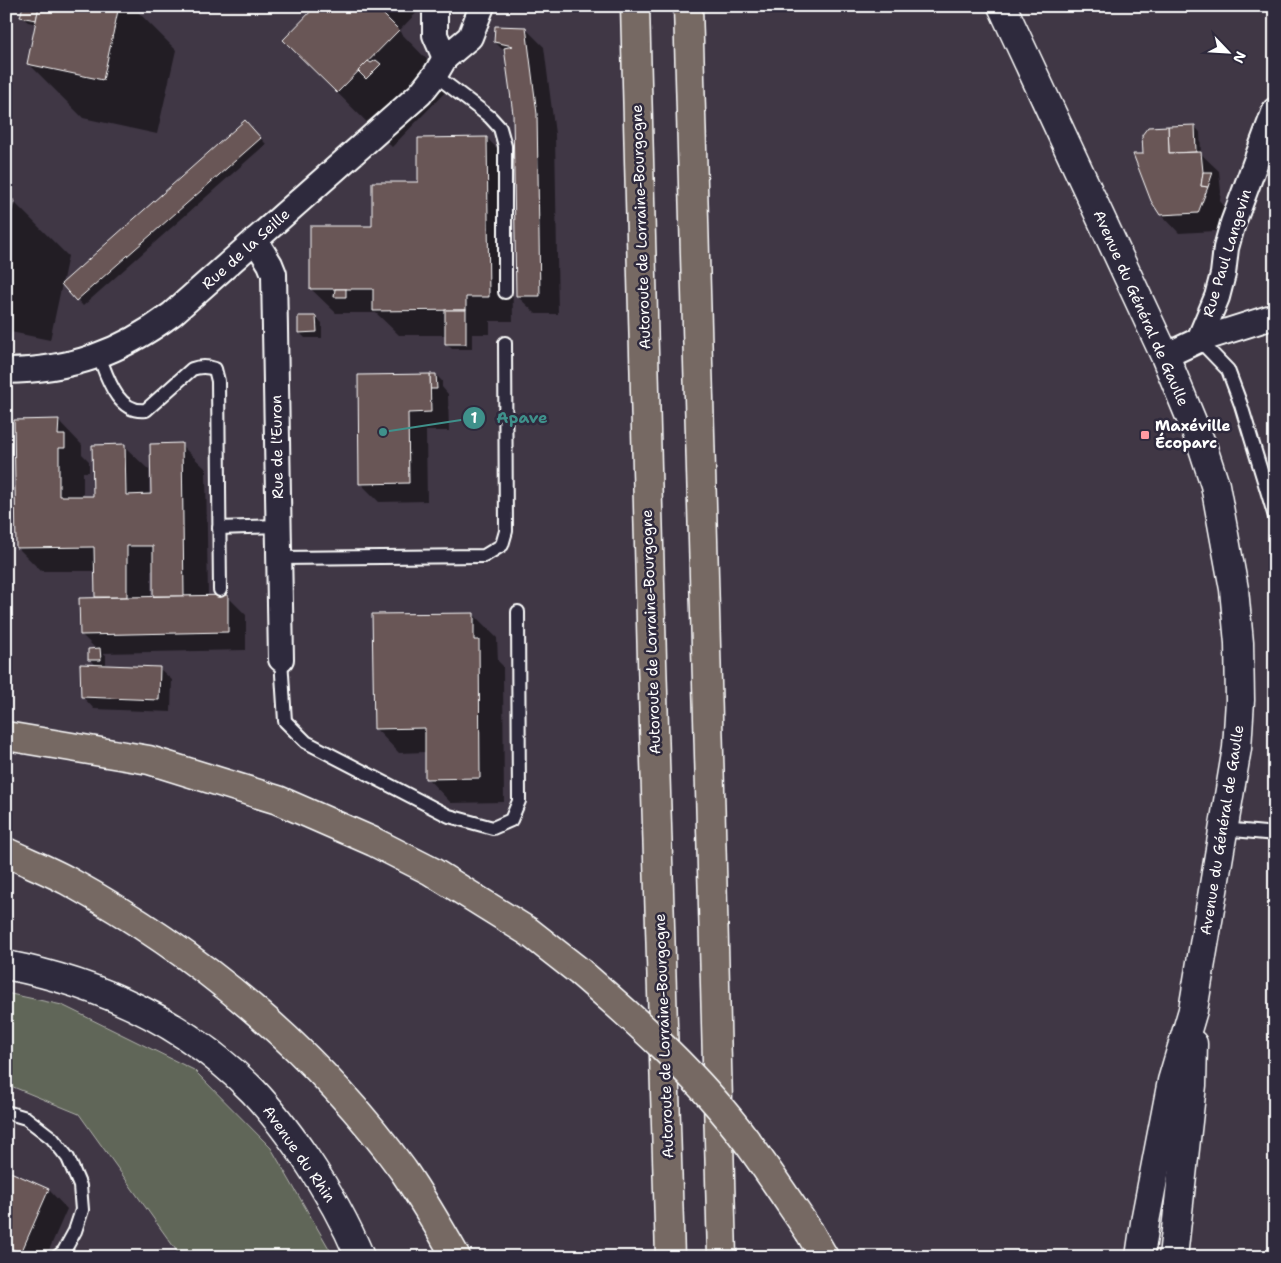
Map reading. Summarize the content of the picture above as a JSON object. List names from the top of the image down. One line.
{"streets":{"main road":["Autoroute de Lorraine-Bourgogne","Avenue du Général de Gaulle","Avenue du Rhin"],"street":["Rue de la Seille","Rue Paul Langevin","Rue de l'Euron"]},"crossings":[["Rue de la Seille","Rue de l'Euron"]],"places":{"other":["Apave"],"transit":["Maxéville Écoparc"]},"north":"bottom right"}
